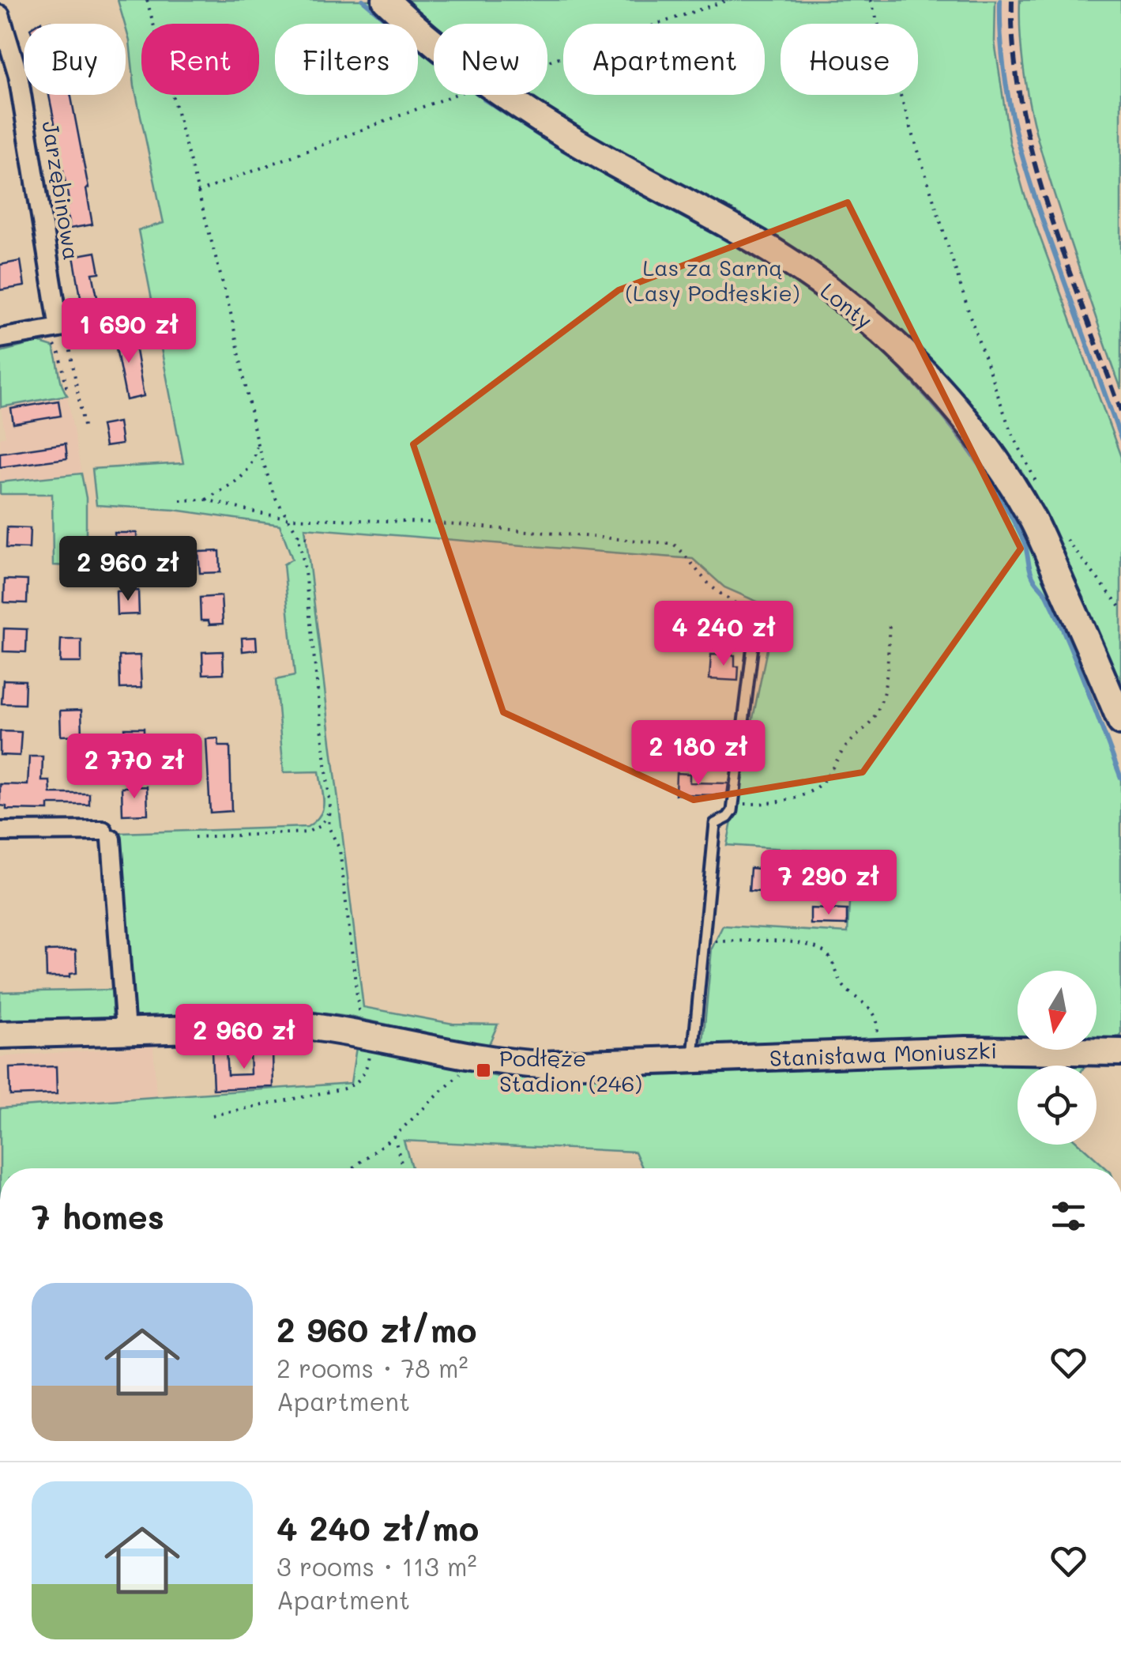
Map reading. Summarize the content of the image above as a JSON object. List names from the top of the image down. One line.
{"streets":{"street":["Jarzębinowa","Lonty","Stanisława Moniuszki"]},"parks":["Las za Sarną (Lasy Podłęskie)"],"places":{"transit":["Podłęże Stadion (246)"]},"north":"bottom","page":{"chip":["Buy","Rent","Filters","New","Apartment","House"],"price":["1 690 zł","2 960 zł","4 240 zł","2 180 zł","2 770 zł","7 290 zł","2 960 zł"],"heading":"7 homes","list":[{"name":"2 960 zł/mo","note":"2 rooms · 78 m² · Apartment"},{"name":"4 240 zł/mo","note":"3 rooms · 113 m² · Apartment"}]}}
